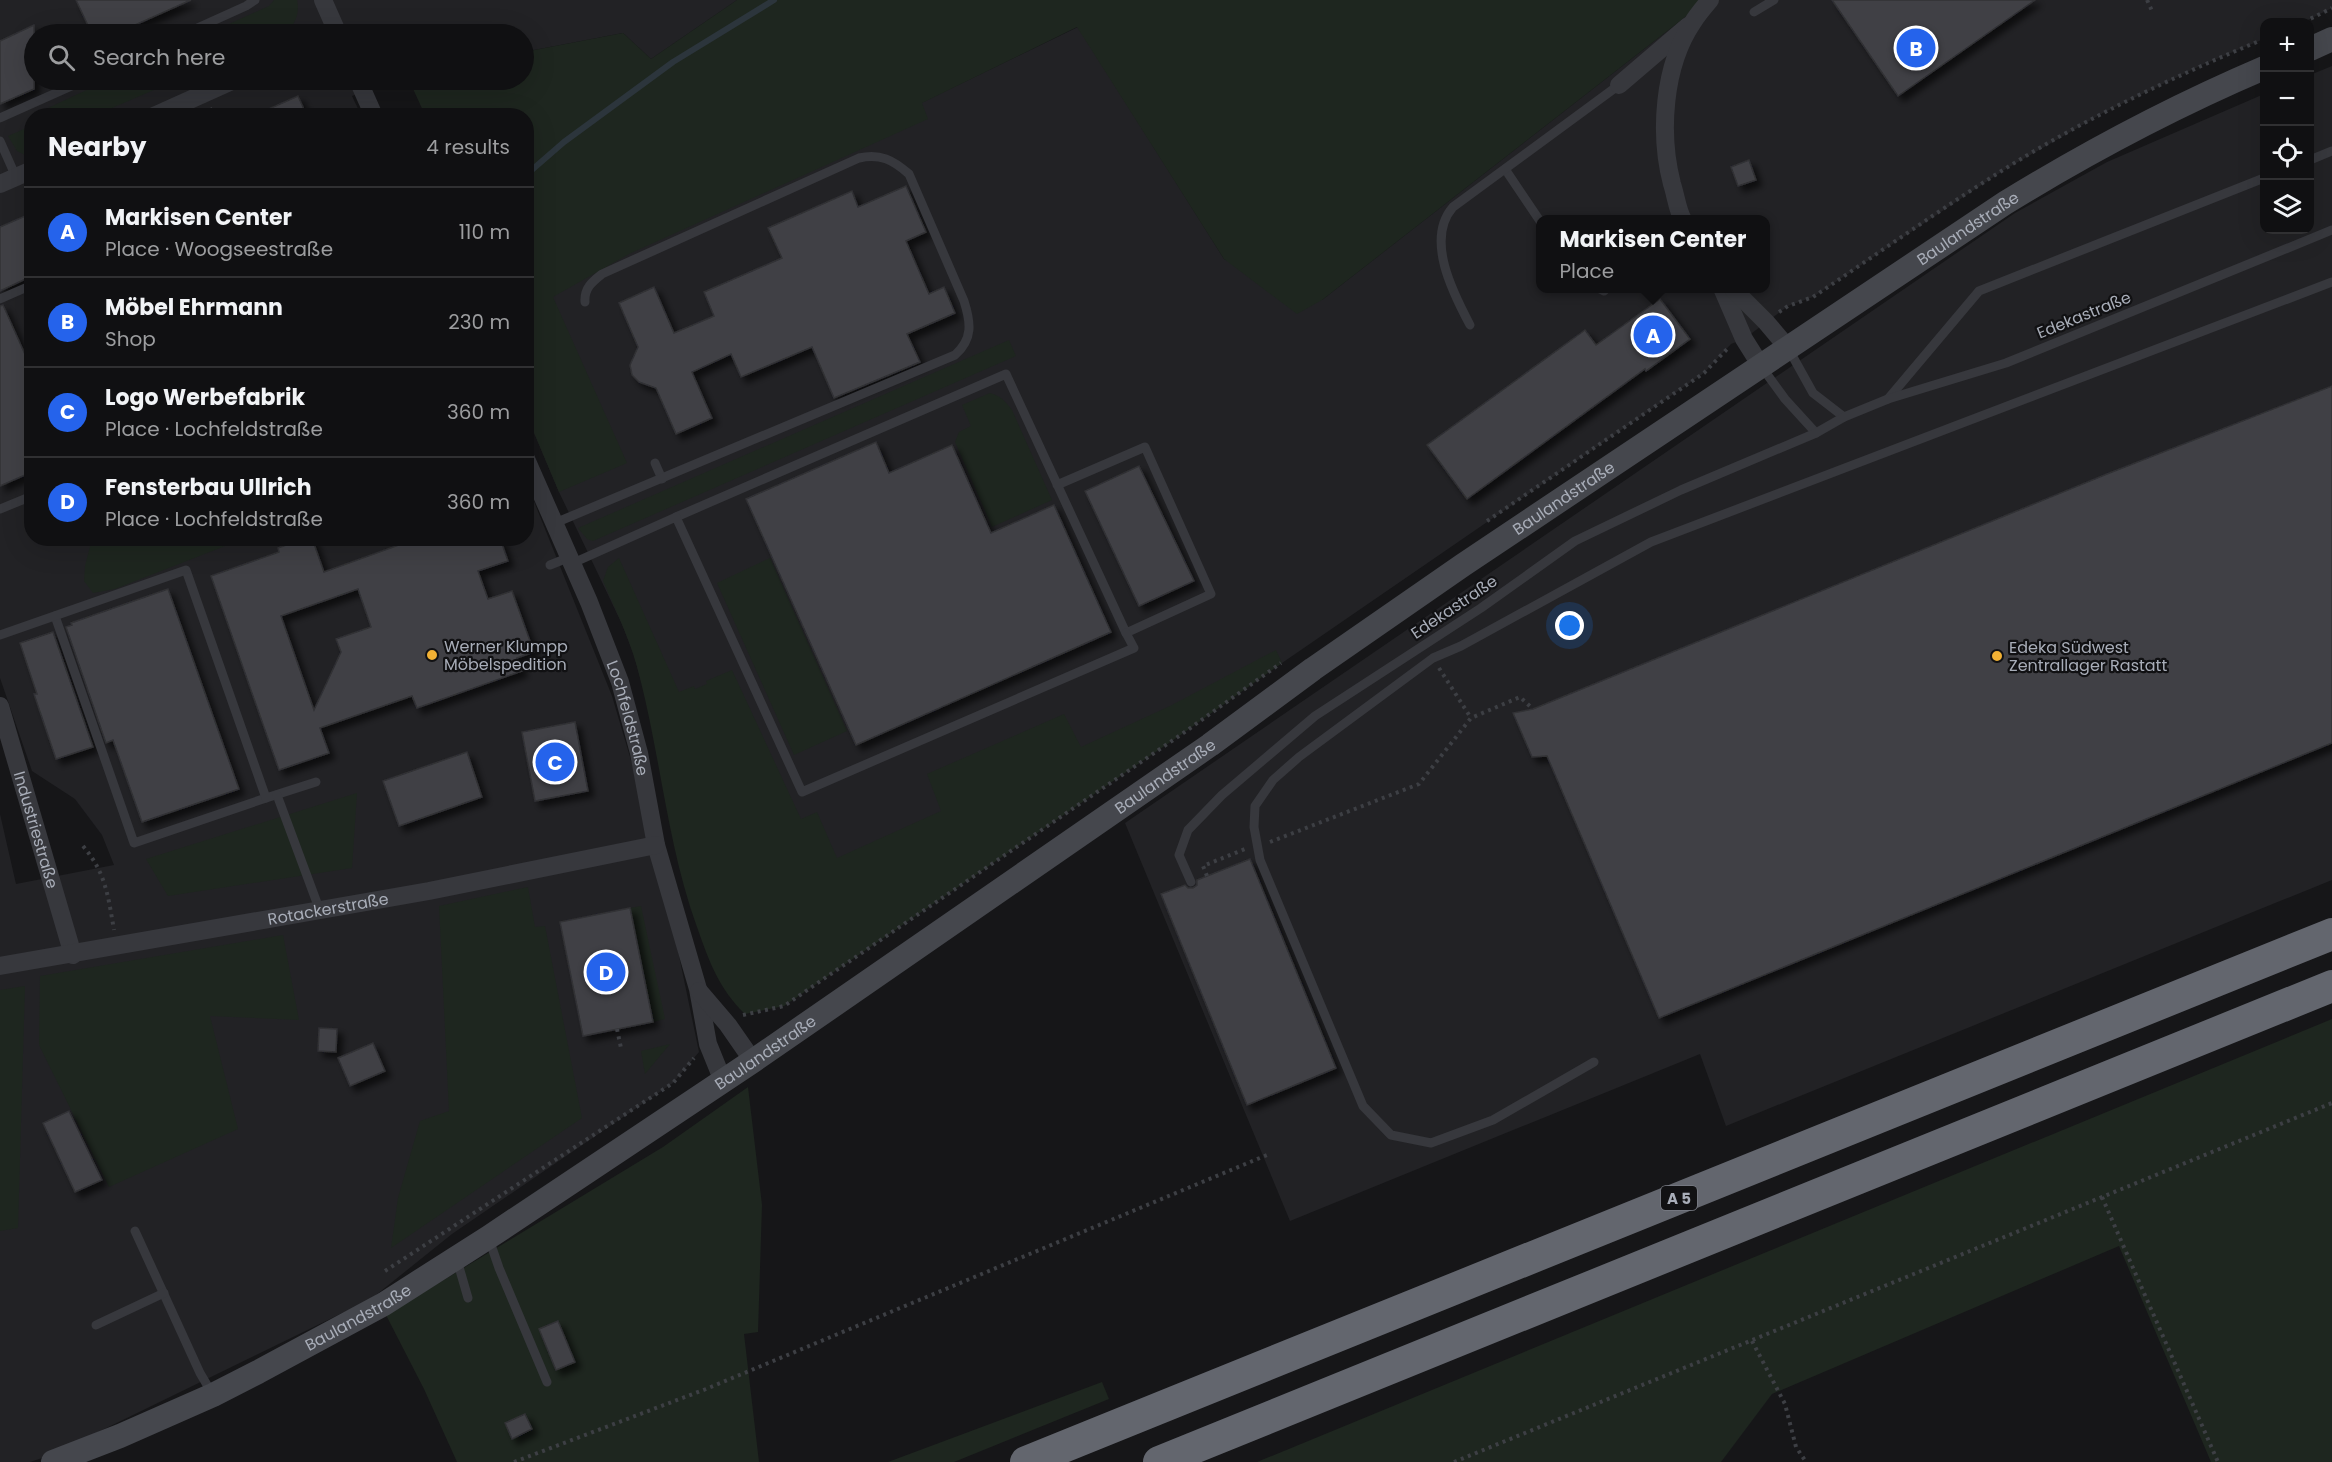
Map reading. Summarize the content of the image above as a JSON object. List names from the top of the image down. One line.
{"streets":{"highway":["A 5"],"street":["Baulandstraße","Lochfeldstraße","Industriestraße","Rotackerstraße"],"lane":["Edekastraße"]},"crossings":[["Baulandstraße","Lochfeldstraße"],["Lochfeldstraße","Rotackerstraße"],["Industriestraße","Rotackerstraße"]],"places":["Werner Klumpp Möbelspedition","Edeka Südwest Zentrallager Rastatt"],"page":{"map_buttons":["+","−"],"search":"Search here","pins":["B","A","C","D"],"heading":["Nearby","4 results"],"list":[{"mark":"A","name":"Markisen Center","note":"Place · Woogseestraße","value":"110 m"},{"mark":"B","name":"Möbel Ehrmann","note":"Shop","value":"230 m"},{"mark":"C","name":"Logo Werbefabrik","note":"Place · Lochfeldstraße","value":"360 m"},{"mark":"D","name":"Fensterbau Ullrich","note":"Place · Lochfeldstraße","value":"360 m"}],"popup":["Markisen Center","Place"]}}
